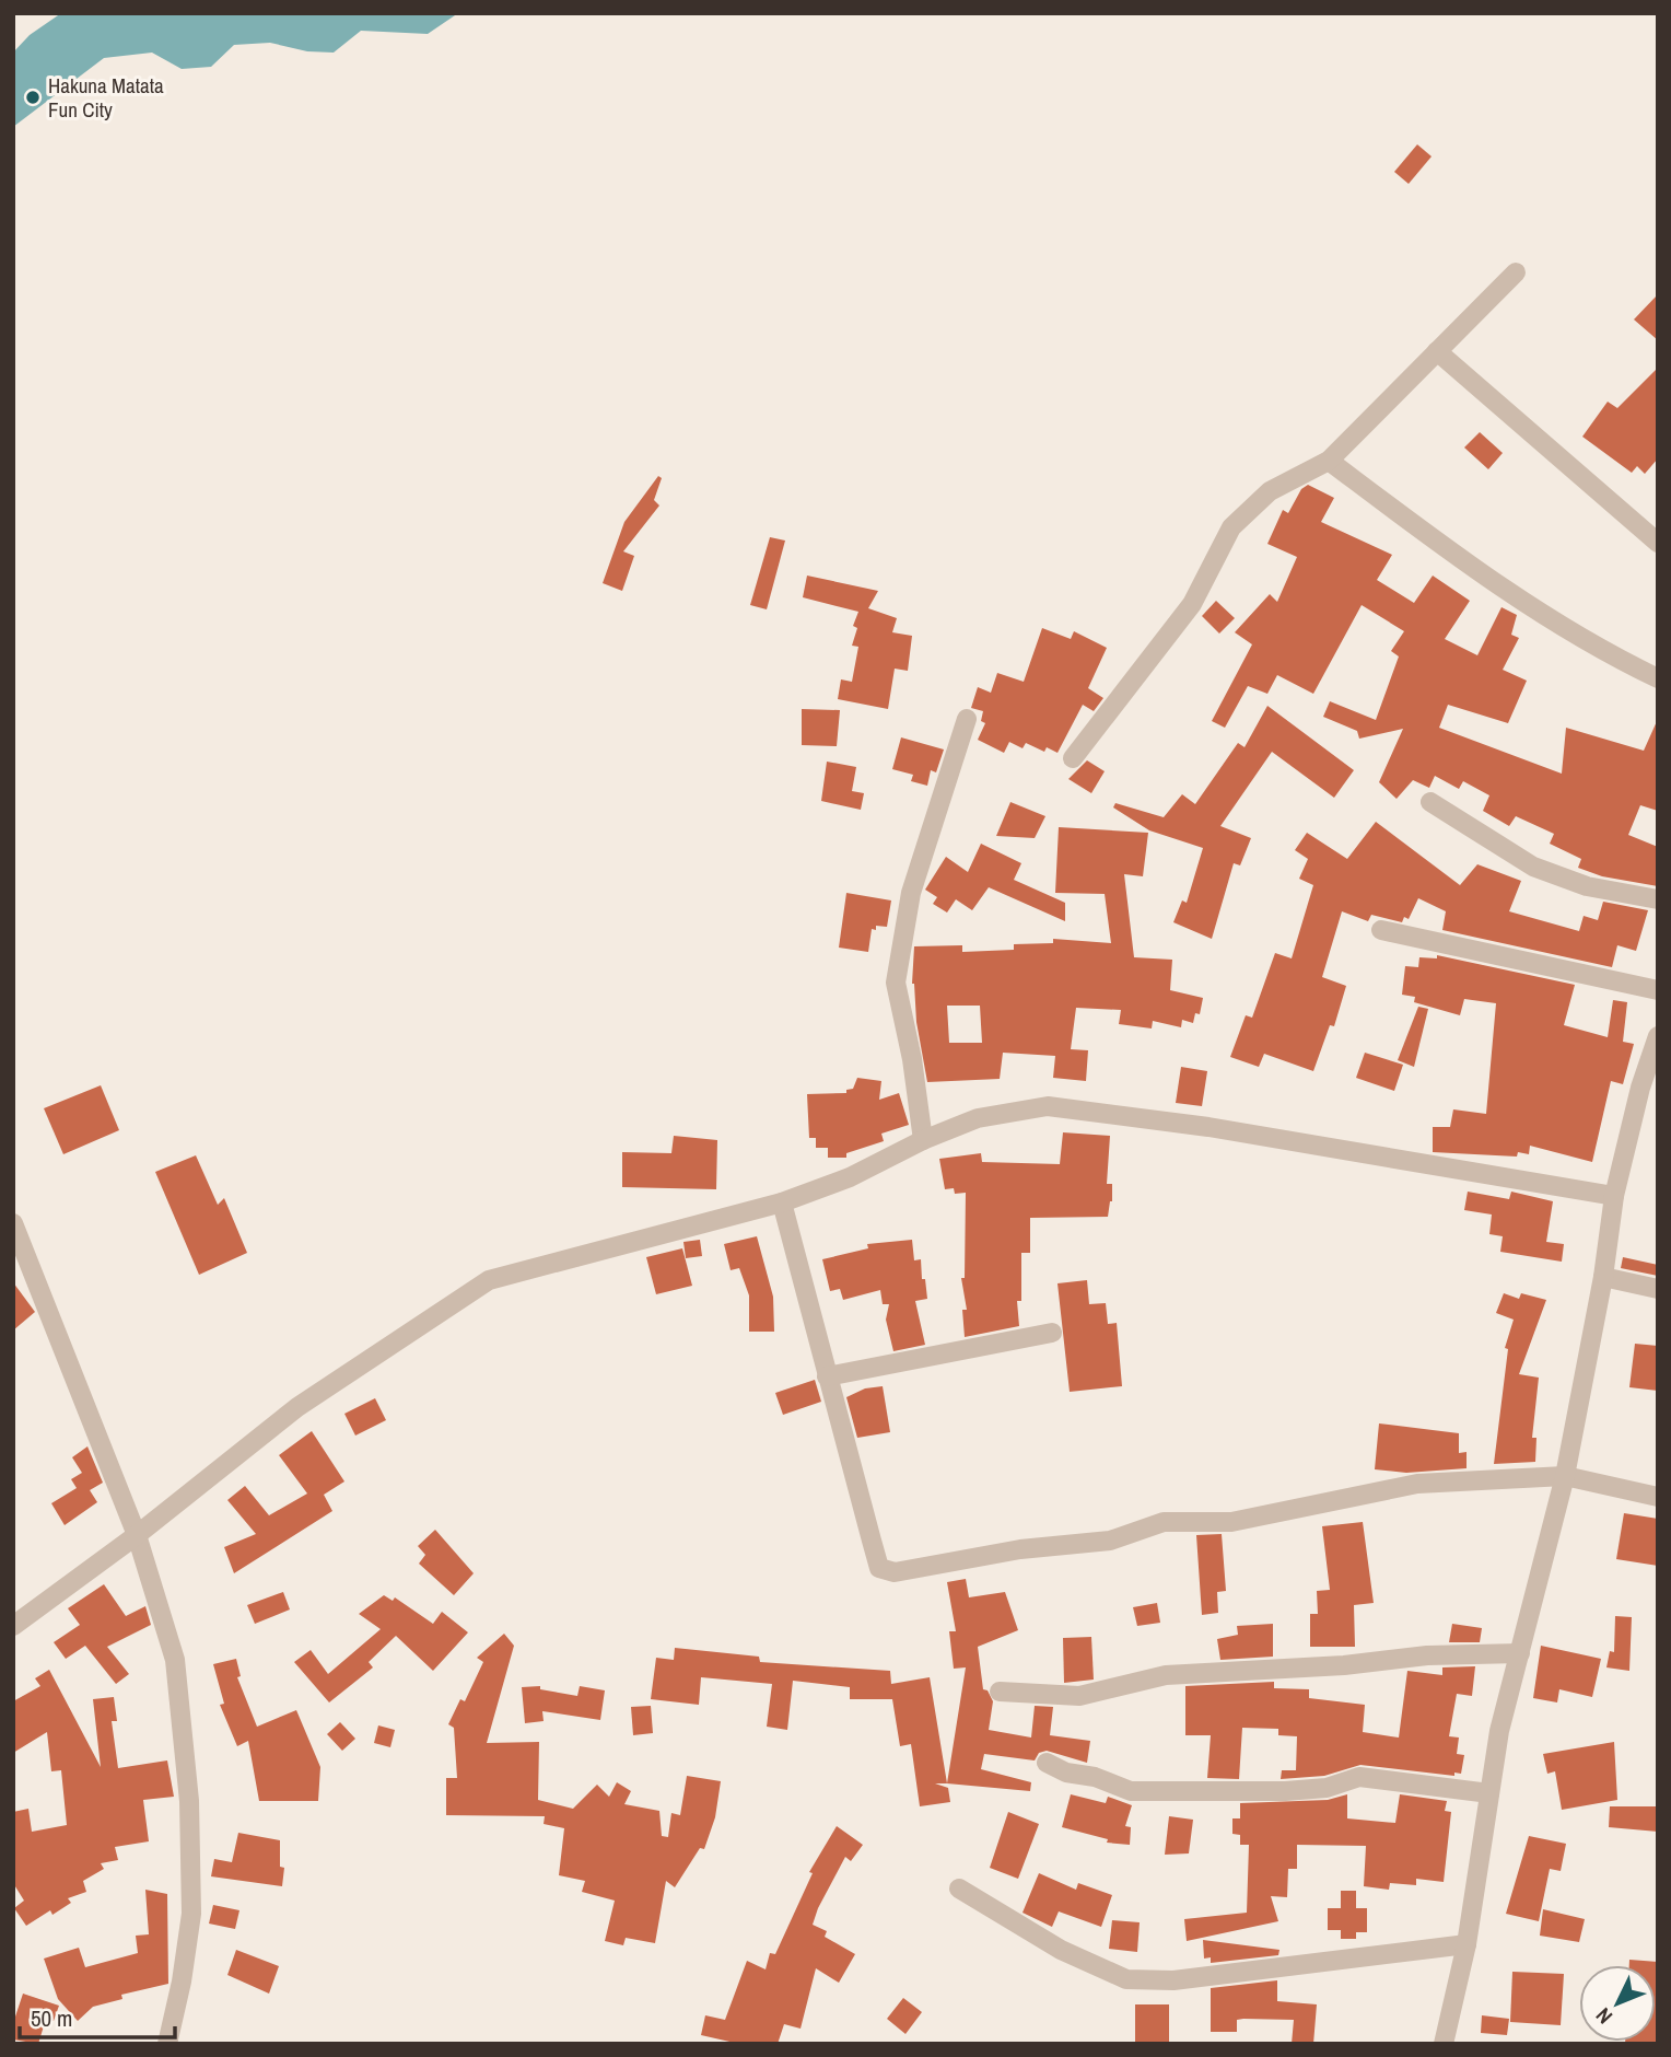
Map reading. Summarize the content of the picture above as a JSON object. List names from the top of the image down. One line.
{"places":["Hakuna Matata Fun City"],"scale_bar":"50 m","north":"bottom left"}
